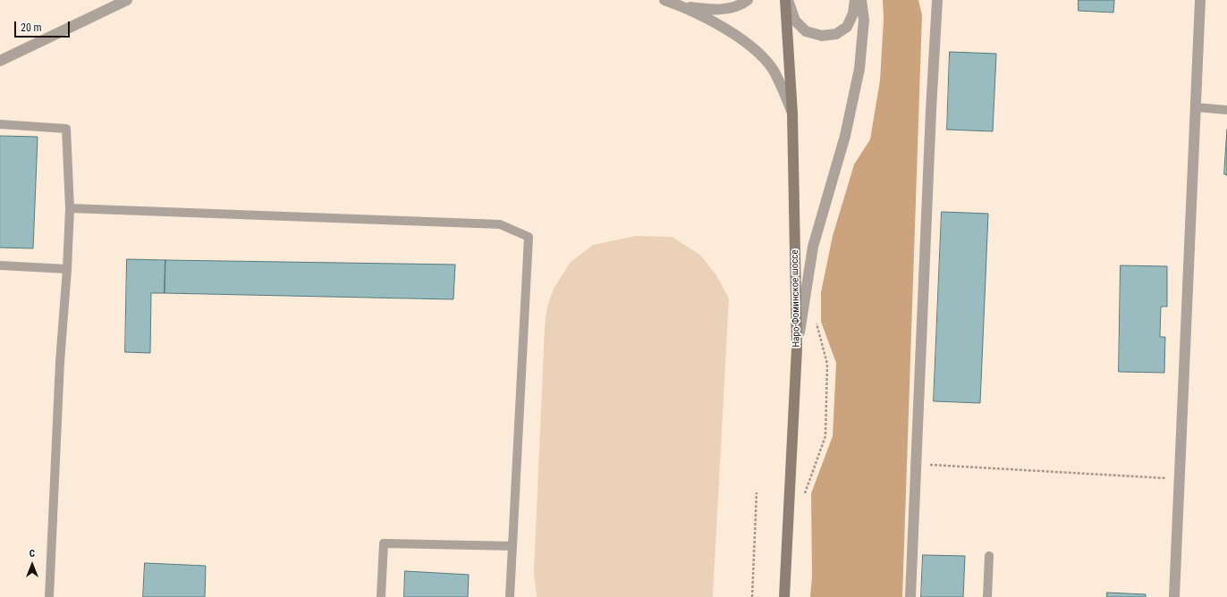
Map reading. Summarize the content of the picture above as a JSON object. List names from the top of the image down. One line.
{"streets":{"main road":["Наро-Фоминское шоссе"]},"scale_bar":"20 m","north":"top"}
